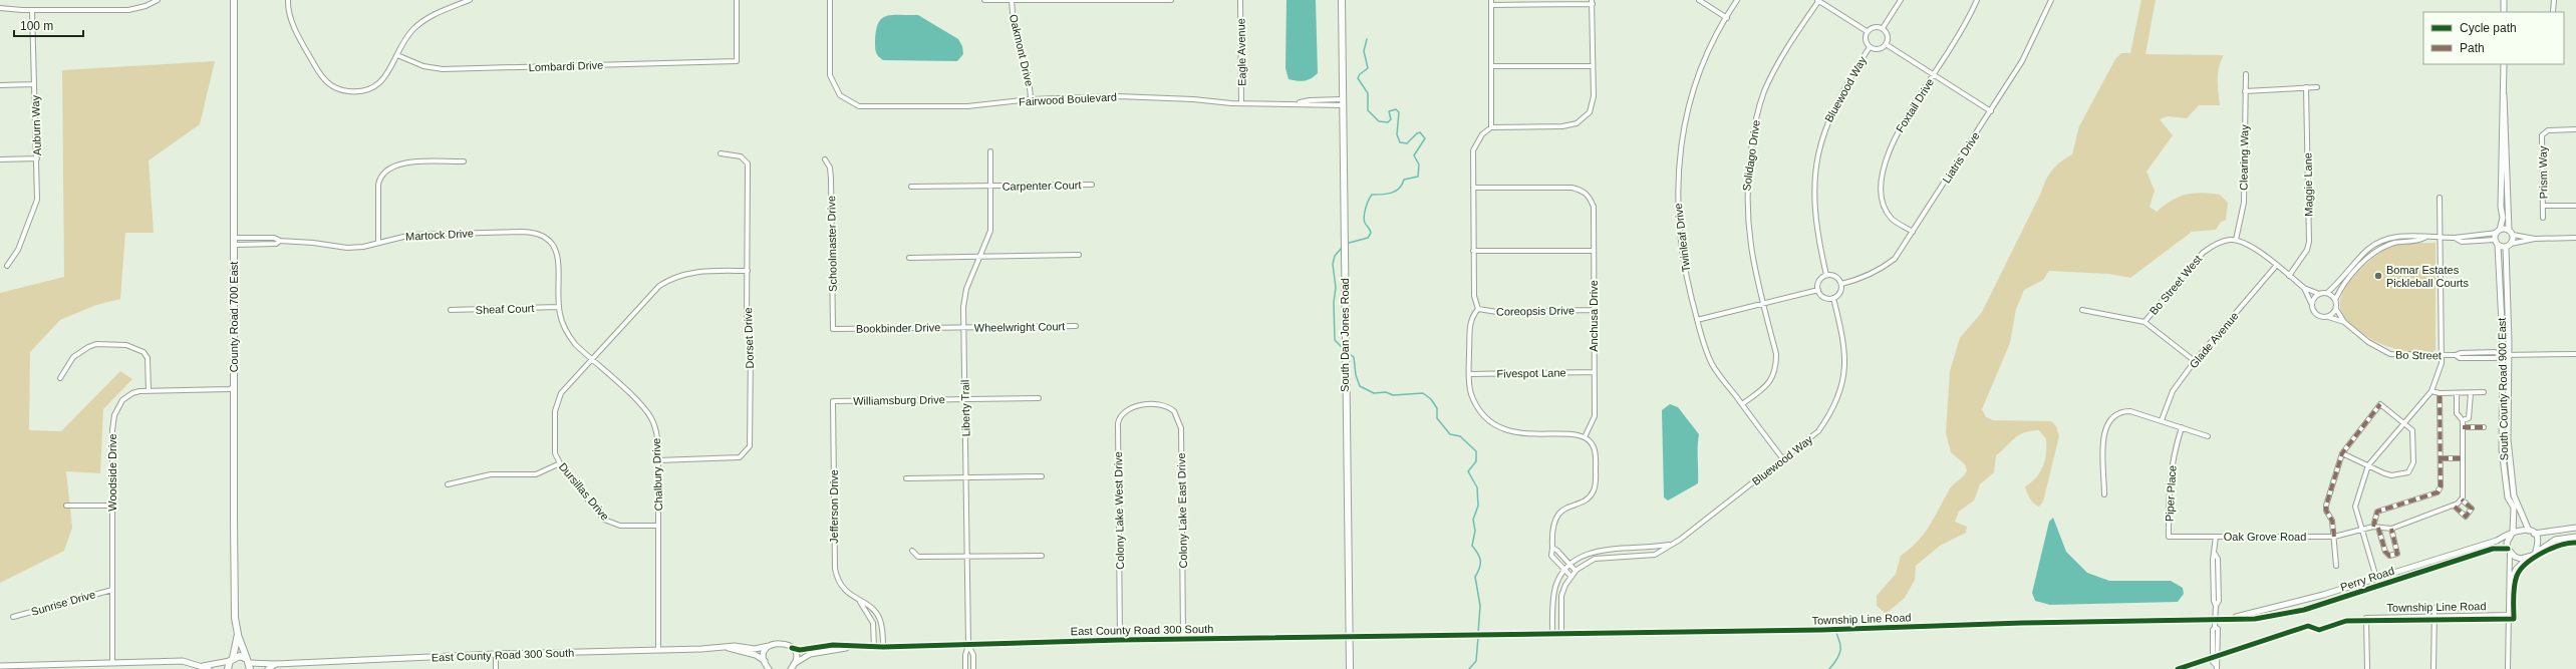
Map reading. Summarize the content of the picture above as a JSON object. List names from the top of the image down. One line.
{"streets":{"main road":["County Road 700 East","South Dan Jones Road"],"street":["Oakmont Drive","Eagle Avenue","Lombardi Drive","Bluewood Way","Fairwood Boulevard","Foxtail Drive","Auburn Way","Solidago Drive","Liatris Drive","Clearing Way","Prism Way","Maggie Lane","Carpenter Court","Martock Drive","Twinleaf Drive","Schoolmaster Drive","Bo Street West","Sheaf Court","Coreopsis Drive","Anchusa Drive","Wheelwright Court","Bookbinder Drive","Dorset Drive","Glade Avenue","Bo Street","Fivespot Lane","South County Road 900 East","Williamsburg Drive","Liberty Trail","Woodside Drive","Chalbury Drive","Dursillas Drive","Piper Place","Jefferson Drive","Colony Lake West Drive","Colony Lake East Drive","Oak Grove Road","Perry Road","Sunrise Drive","Township Line Road","East County Road 300 South"]},"crossings":[["Oakmont Drive","Fairwood Boulevard"],["Eagle Avenue","Fairwood Boulevard"],["Bluewood Way","Liatris Drive"],["Bluewood Way","Twinleaf Drive"],["Bluewood Way","Township Line Road"],["Fairwood Boulevard","South Dan Jones Road"],["Foxtail Drive","Liatris Drive"],["Solidago Drive","Twinleaf Drive"],["Clearing Way","Bo Street West"],["Carpenter Court","Liberty Trail"],["Martock Drive","County Road 700 East"],["Martock Drive","Chalbury Drive"],["Schoolmaster Drive","Bookbinder Drive"],["Sheaf Court","Chalbury Drive"],["Coreopsis Drive","Anchusa Drive"],["Anchusa Drive","Fivespot Lane"],["County Road 700 East","Woodside Drive"],["County Road 700 East","East County Road 300 South"],["Wheelwright Court","Bookbinder Drive"],["Wheelwright Court","Liberty Trail"],["Bookbinder Drive","Liberty Trail"],["South Dan Jones Road","East County Road 300 South"],["Dorset Drive","Chalbury Drive"],["Dorset Drive","Dursillas Drive"],["Bo Street","South County Road 900 East"],["South County Road 900 East","Perry Road"],["Williamsburg Drive","Liberty Trail"],["Williamsburg Drive","Jefferson Drive"],["Liberty Trail","East County Road 300 South"],["Woodside Drive","Sunrise Drive"],["Chalbury Drive","Dursillas Drive"],["Chalbury Drive","East County Road 300 South"],["Piper Place","Oak Grove Road"],["Jefferson Drive","East County Road 300 South"],["Colony Lake West Drive","Colony Lake East Drive"],["Colony Lake West Drive","East County Road 300 South"],["Colony Lake East Drive","East County Road 300 South"],["Perry Road","Township Line Road"],["Township Line Road","East County Road 300 South"]],"places":["Bomar Estates Pickleball Courts"],"legend":["Cycle path","Path"],"scale_bar":"100 m"}
